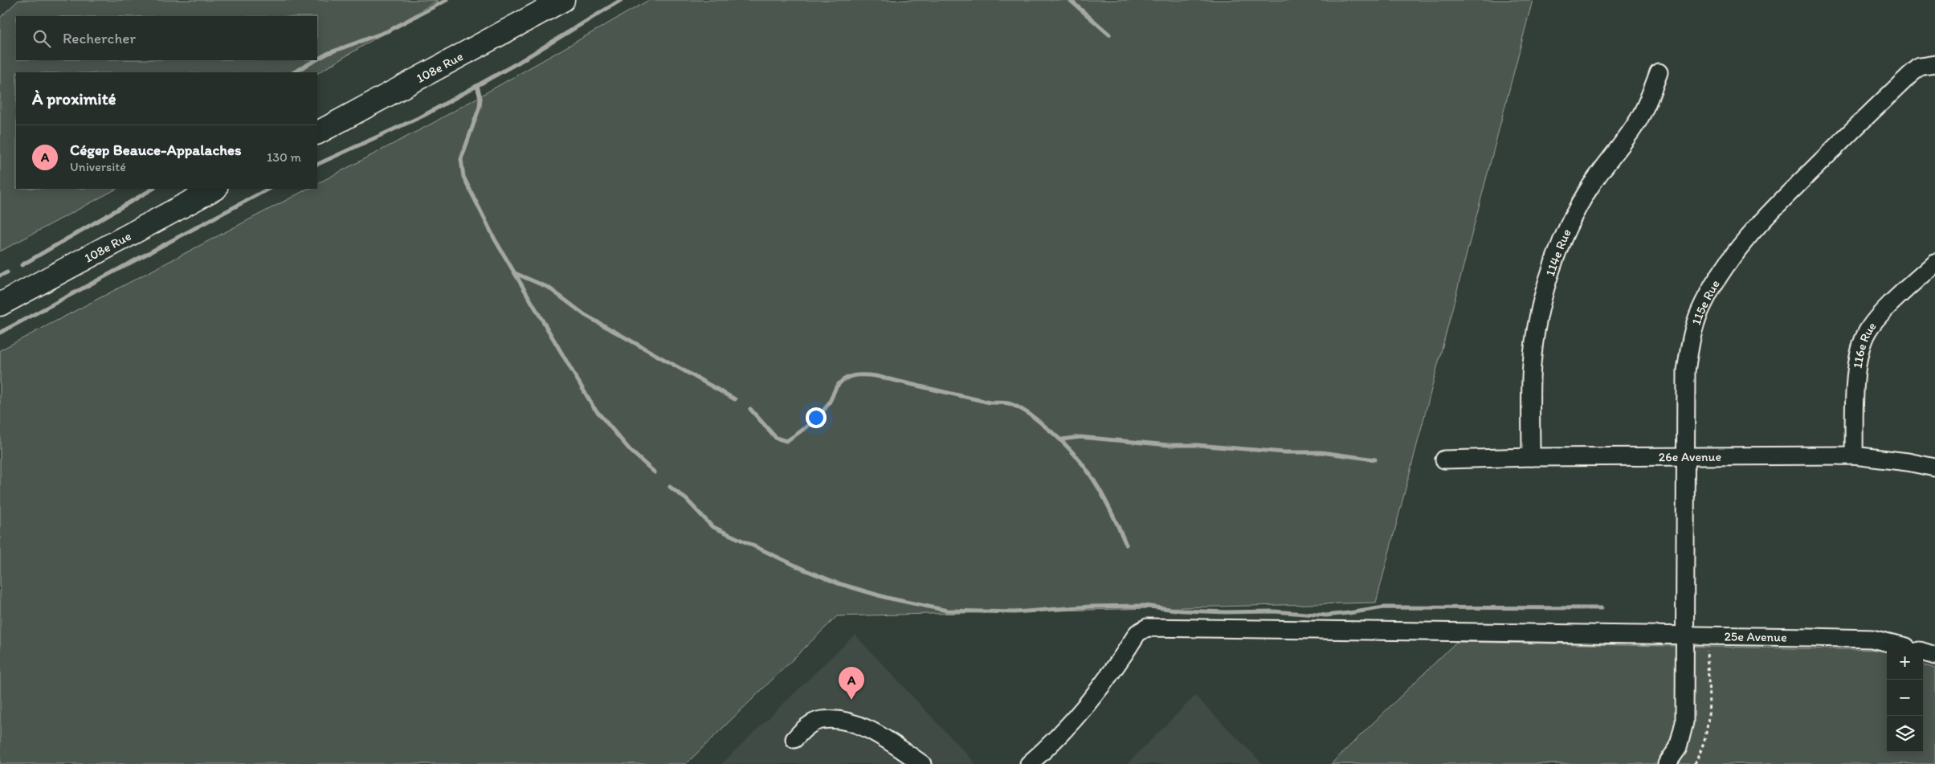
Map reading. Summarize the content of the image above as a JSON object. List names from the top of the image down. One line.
{"streets":{"main road":["108e Rue"],"street":["114e Rue","115e Rue","116e Rue","26e Avenue","25e Avenue"]},"crossings":[["114e Rue","26e Avenue"],["115e Rue","26e Avenue"],["115e Rue","25e Avenue"],["116e Rue","26e Avenue"]],"page":{"search":"Rechercher","heading":"À proximité","list":[{"mark":"A","name":"Cégep Beauce-Appalaches","note":"Université","value":"130 m"}],"map_buttons":["+","−"],"pins":"A"}}
